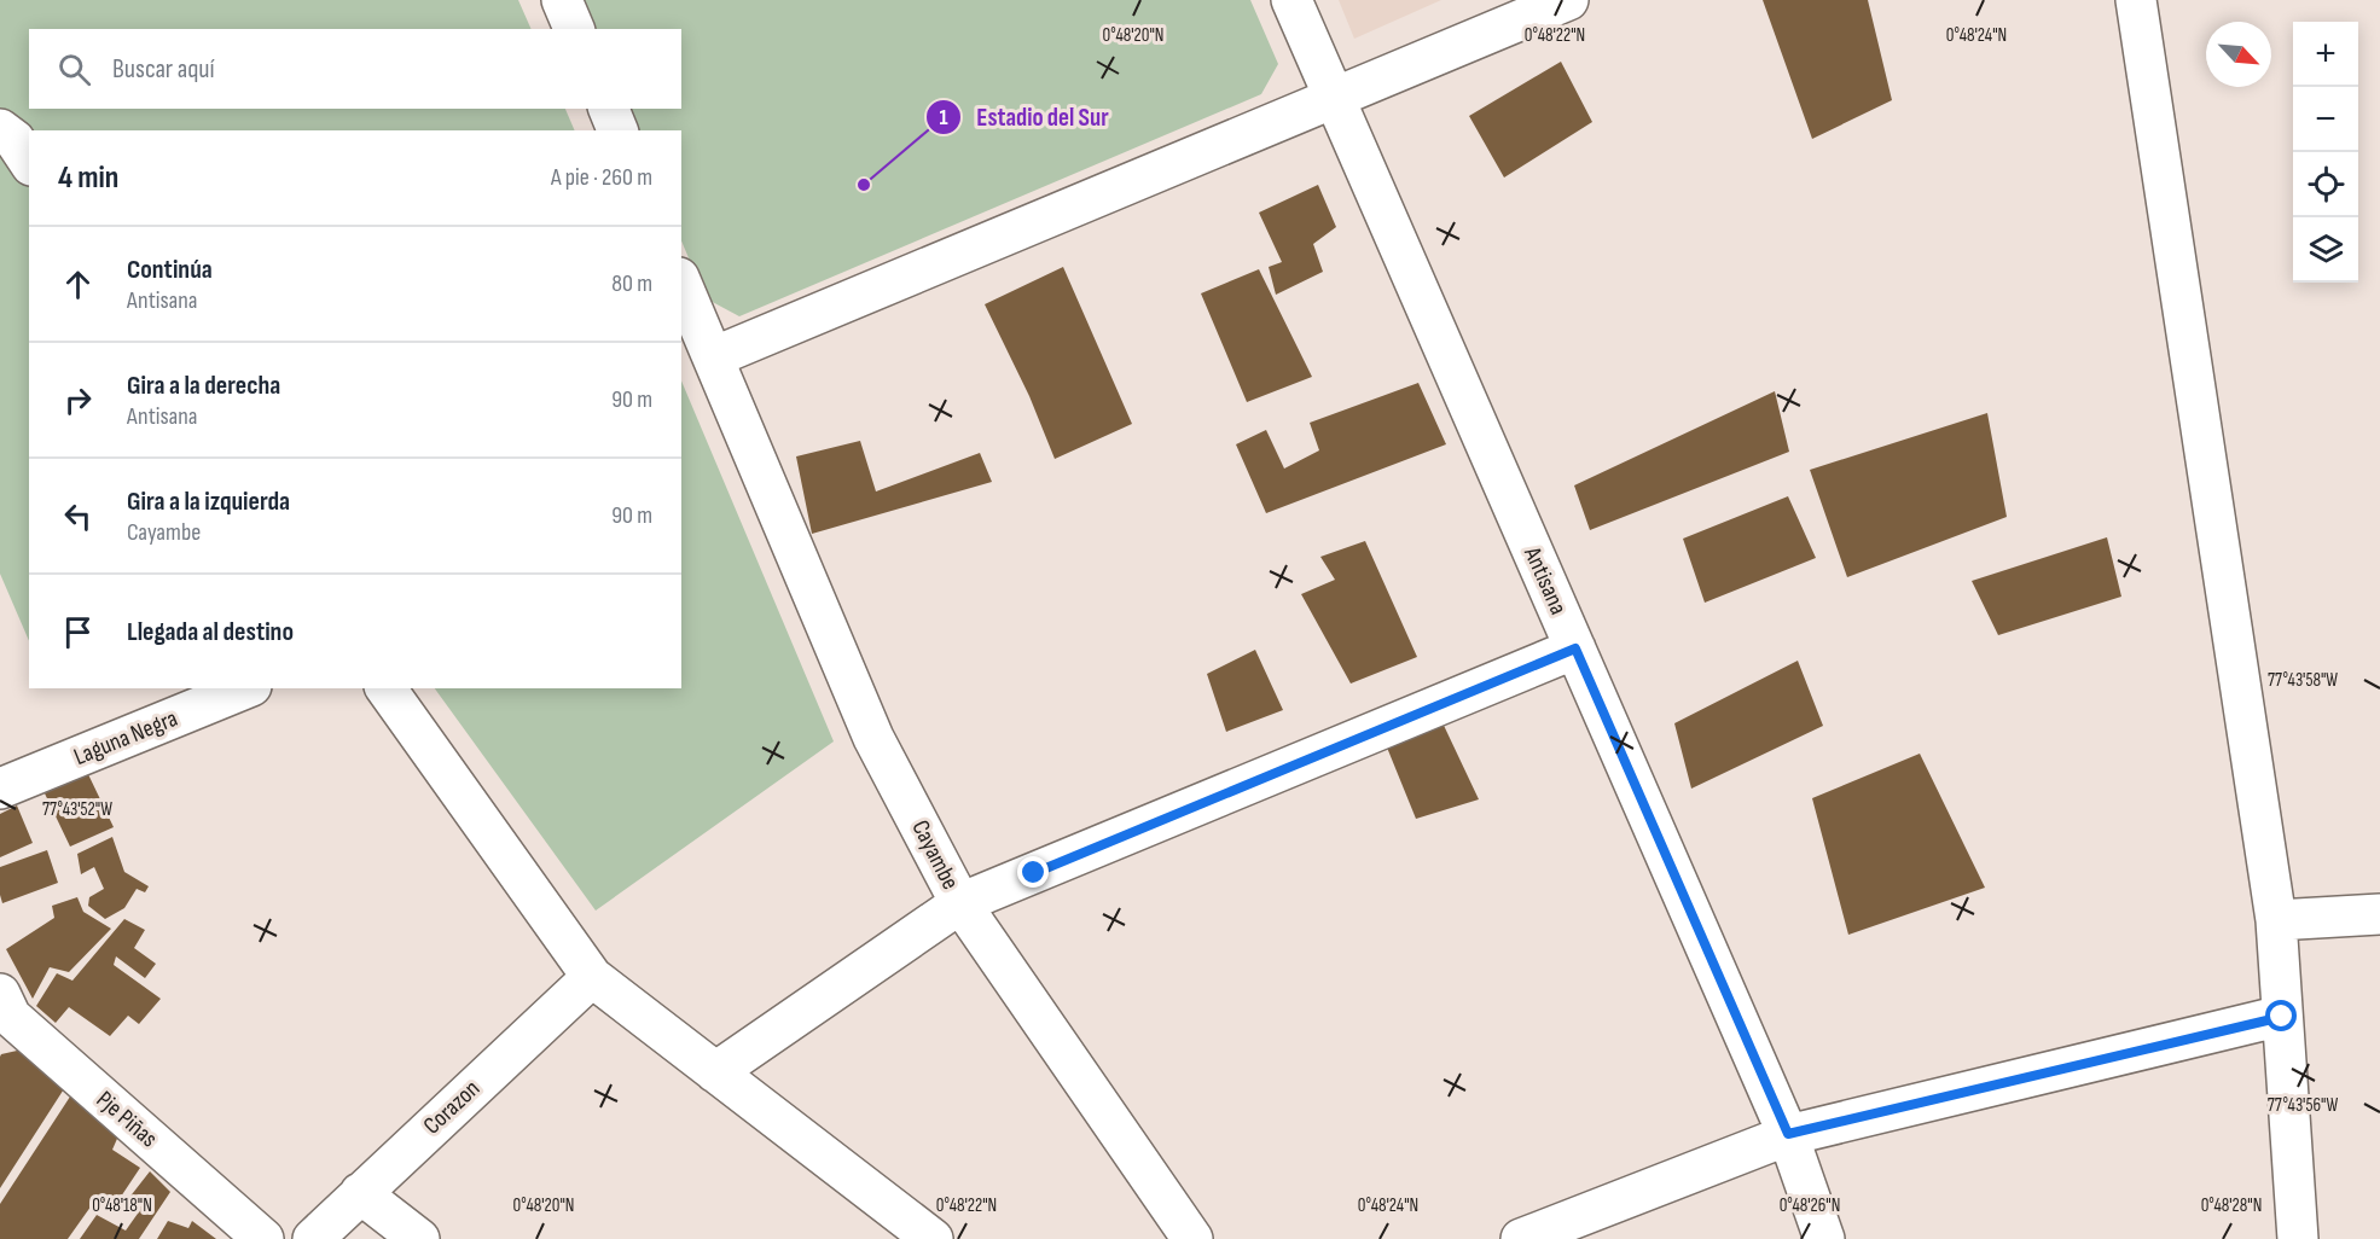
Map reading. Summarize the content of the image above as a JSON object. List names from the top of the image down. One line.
{"streets":{"street":["Antisana","Laguna Negra","Cayambe","Corazon","Pje Piñas"]},"crossings":[["Antisana","Cayambe"]],"places":["Estadio del Sur"],"north":"bottom right","page":{"map_buttons":["+","−"],"search":"Buscar aquí","heading":["4 min","A pie · 260 m"],"list":[["Continúa","Antisana","80 m"],["Gira a la derecha","Antisana","90 m"],["Gira a la izquierda","Cayambe","90 m"],"Llegada al destino"]},"coordinates":["0°48'24\"N","0°48'20\"N","0°48'22\"N","77°43'58\"W","77°43'52\"W","77°43'56\"W","0°48'18\"N","0°48'26\"N","0°48'28\"N"]}
